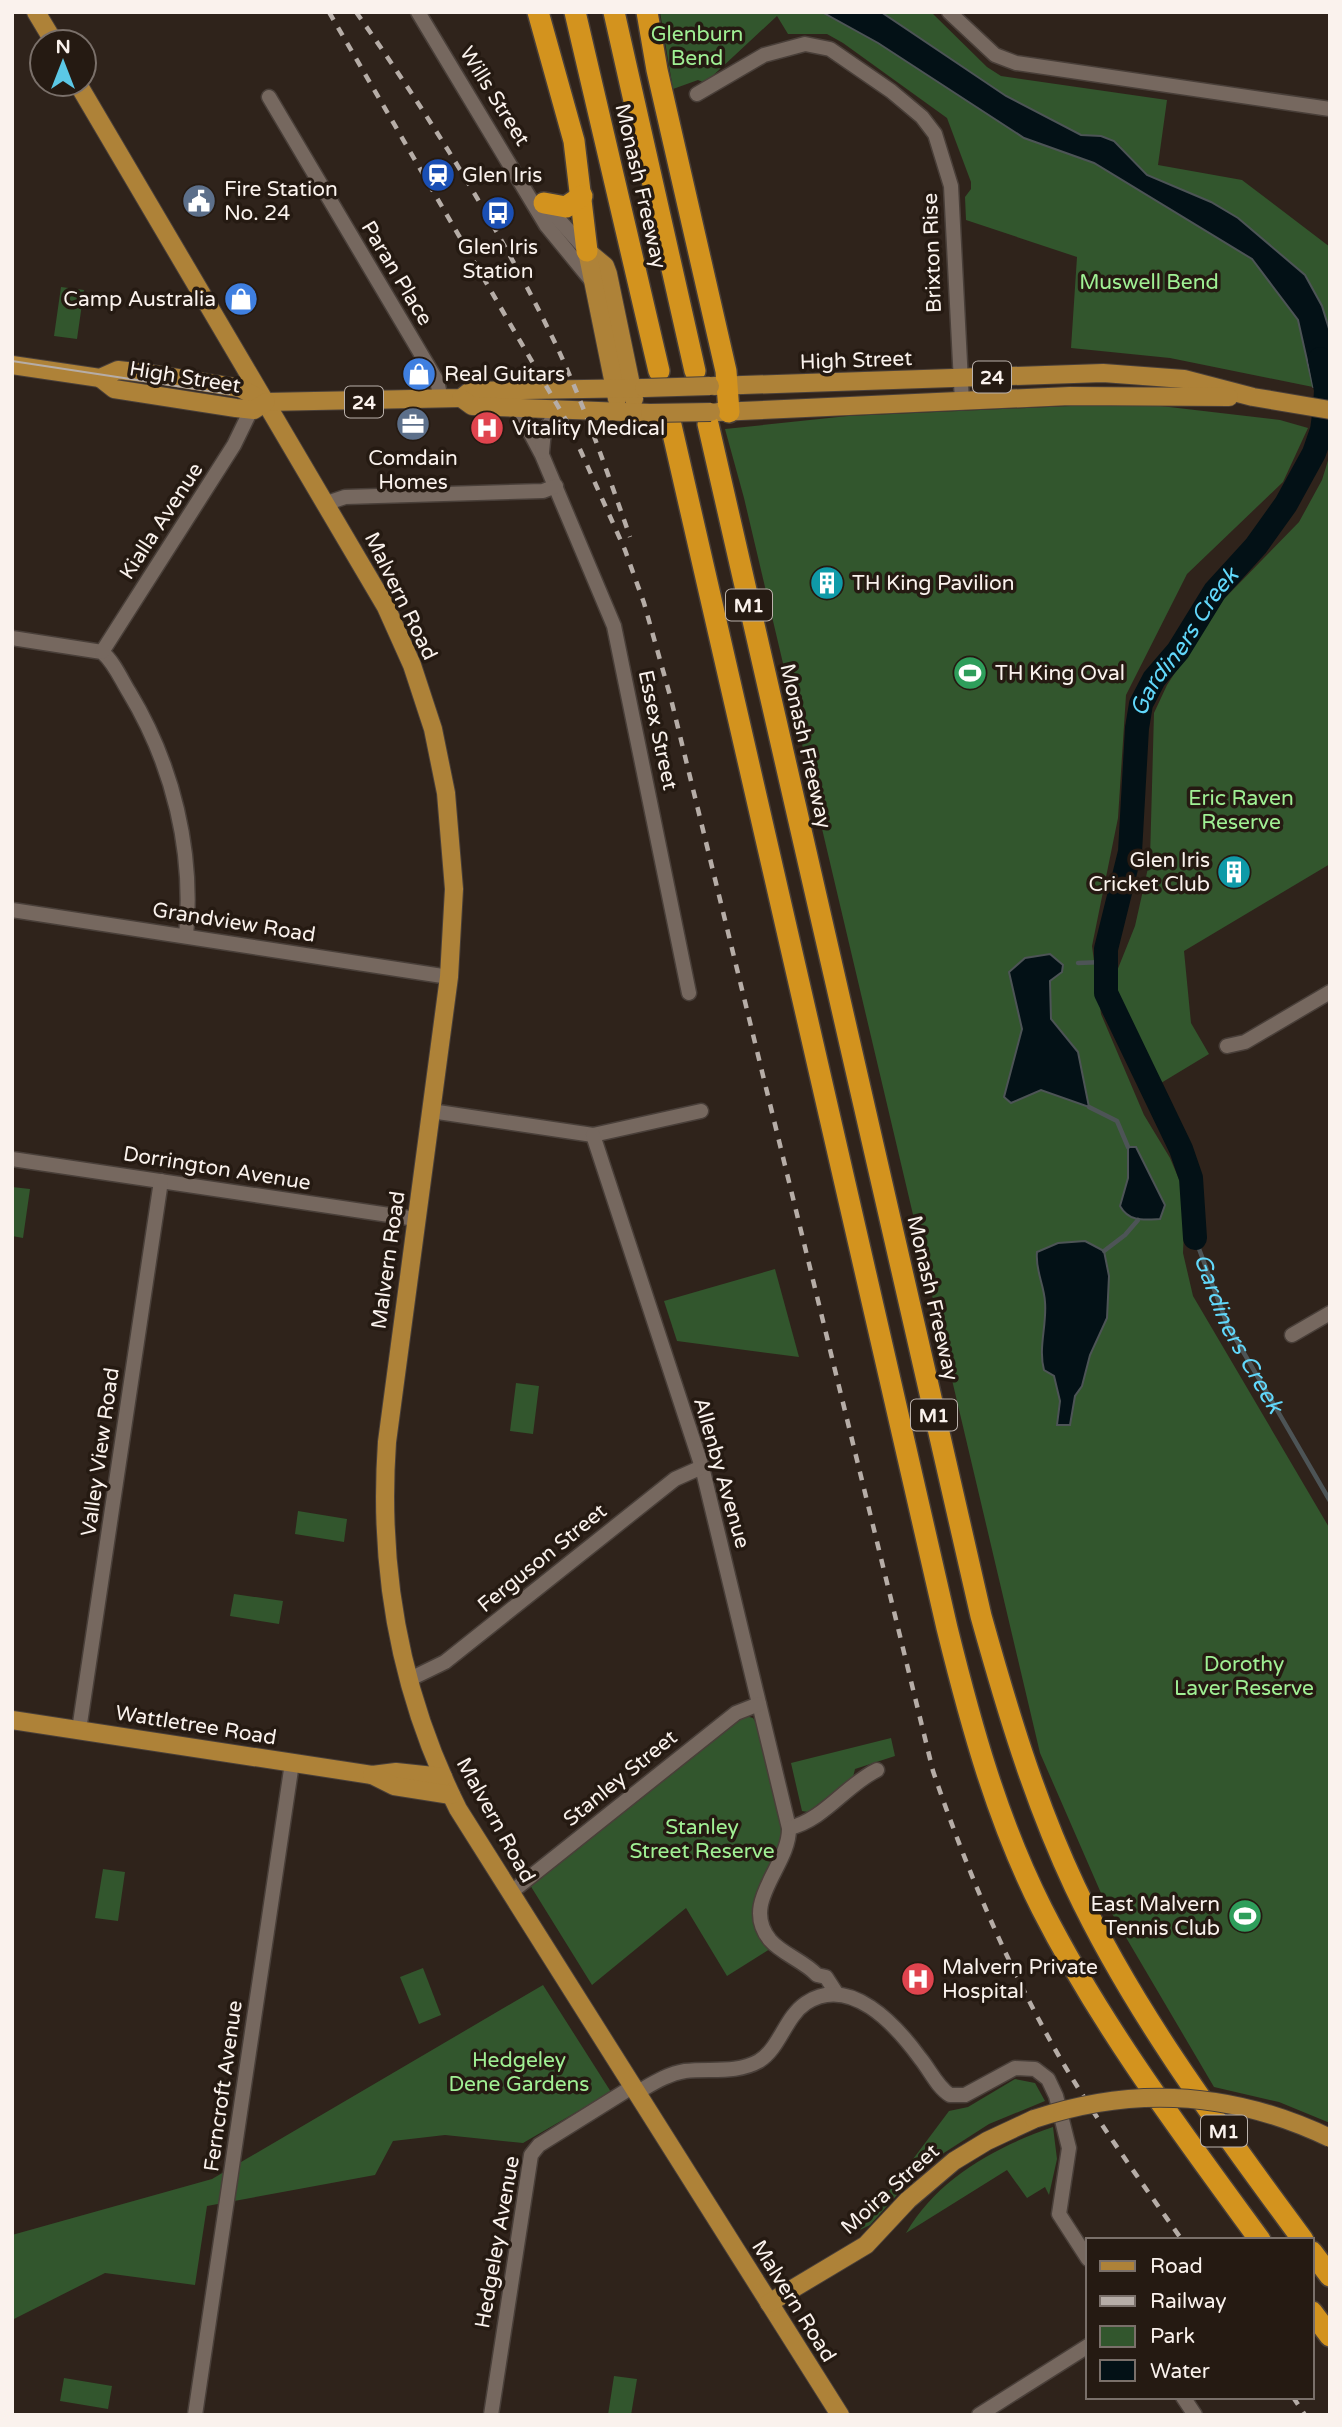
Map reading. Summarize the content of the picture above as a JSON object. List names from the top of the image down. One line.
{"streets":{"highway":["Monash Freeway","M1"],"main road":["Wills Street","High Street","24","Malvern Road","Wattletree Road","Moira Street"],"street":["Brixton Rise","Paran Place","Kialla Avenue","Essex Street","Grandview Road","Dorrington Avenue","Valley View Road","Allenby Avenue","Ferguson Street","Stanley Street","Ferncroft Avenue","Hedgeley Avenue"]},"crossings":[["Wills Street","High Street"],["Monash Freeway","High Street"],["Brixton Rise","High Street"],["Paran Place","High Street"],["High Street","Kialla Avenue"],["High Street","Malvern Road"],["High Street","Essex Street"],["Kialla Avenue","Malvern Road"],["Malvern Road","Grandview Road"],["Malvern Road","Dorrington Avenue"],["Malvern Road","Ferguson Street"],["Malvern Road","Wattletree Road"],["Malvern Road","Stanley Street"],["Malvern Road","Moira Street"],["Malvern Road","Hedgeley Avenue"],["Dorrington Avenue","Valley View Road"],["Valley View Road","Wattletree Road"],["Allenby Avenue","Ferguson Street"],["Allenby Avenue","Stanley Street"],["Wattletree Road","Ferncroft Avenue"]],"water":["Gardiners Creek"],"parks":["Glenburn Bend","Muswell Bend","Eric Raven Reserve","Dorothy Laver Reserve","Stanley Street Reserve","Hedgeley Dene Gardens"],"places":{"station":["Glen Iris"],"public building":["Fire Station No. 24"],"bus stop":["Glen Iris Station"],"shop":["Camp Australia","Real Guitars"],"office":["Comdain Homes"],"hospital":["Vitality Medical","Malvern Private Hospital"],"building":["TH King Pavilion","Glen Iris Cricket Club"],"sports":["TH King Oval","East Malvern Tennis Club"]},"legend":["Road","Railway","Park","Water"],"north":"top"}
